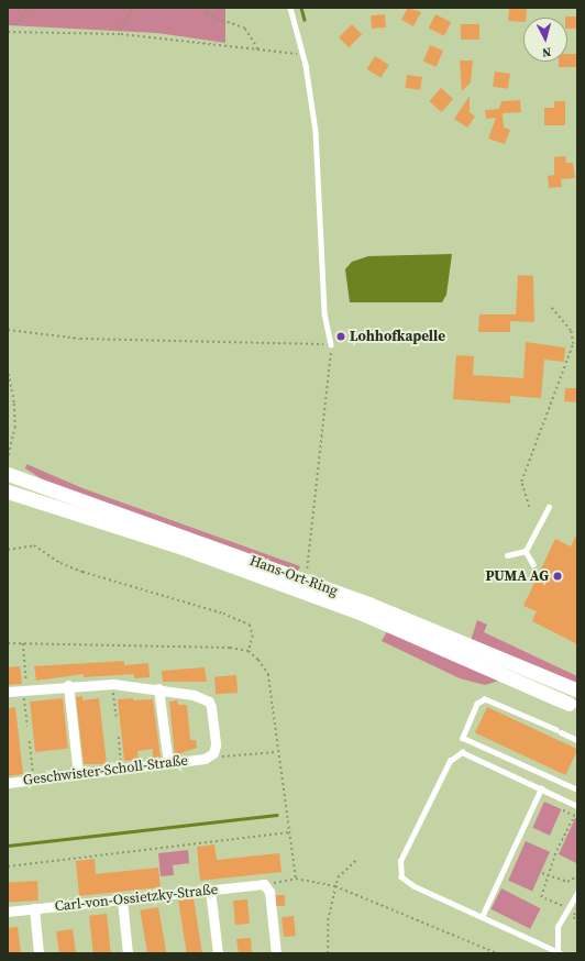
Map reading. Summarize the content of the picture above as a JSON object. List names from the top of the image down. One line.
{"streets":{"main road":["Hans-Ort-Ring"],"street":["Geschwister-Scholl-Straße","Carl-von-Ossietzky-Straße"]},"places":["Lohhofkapelle","PUMA AG"],"north":"bottom"}
